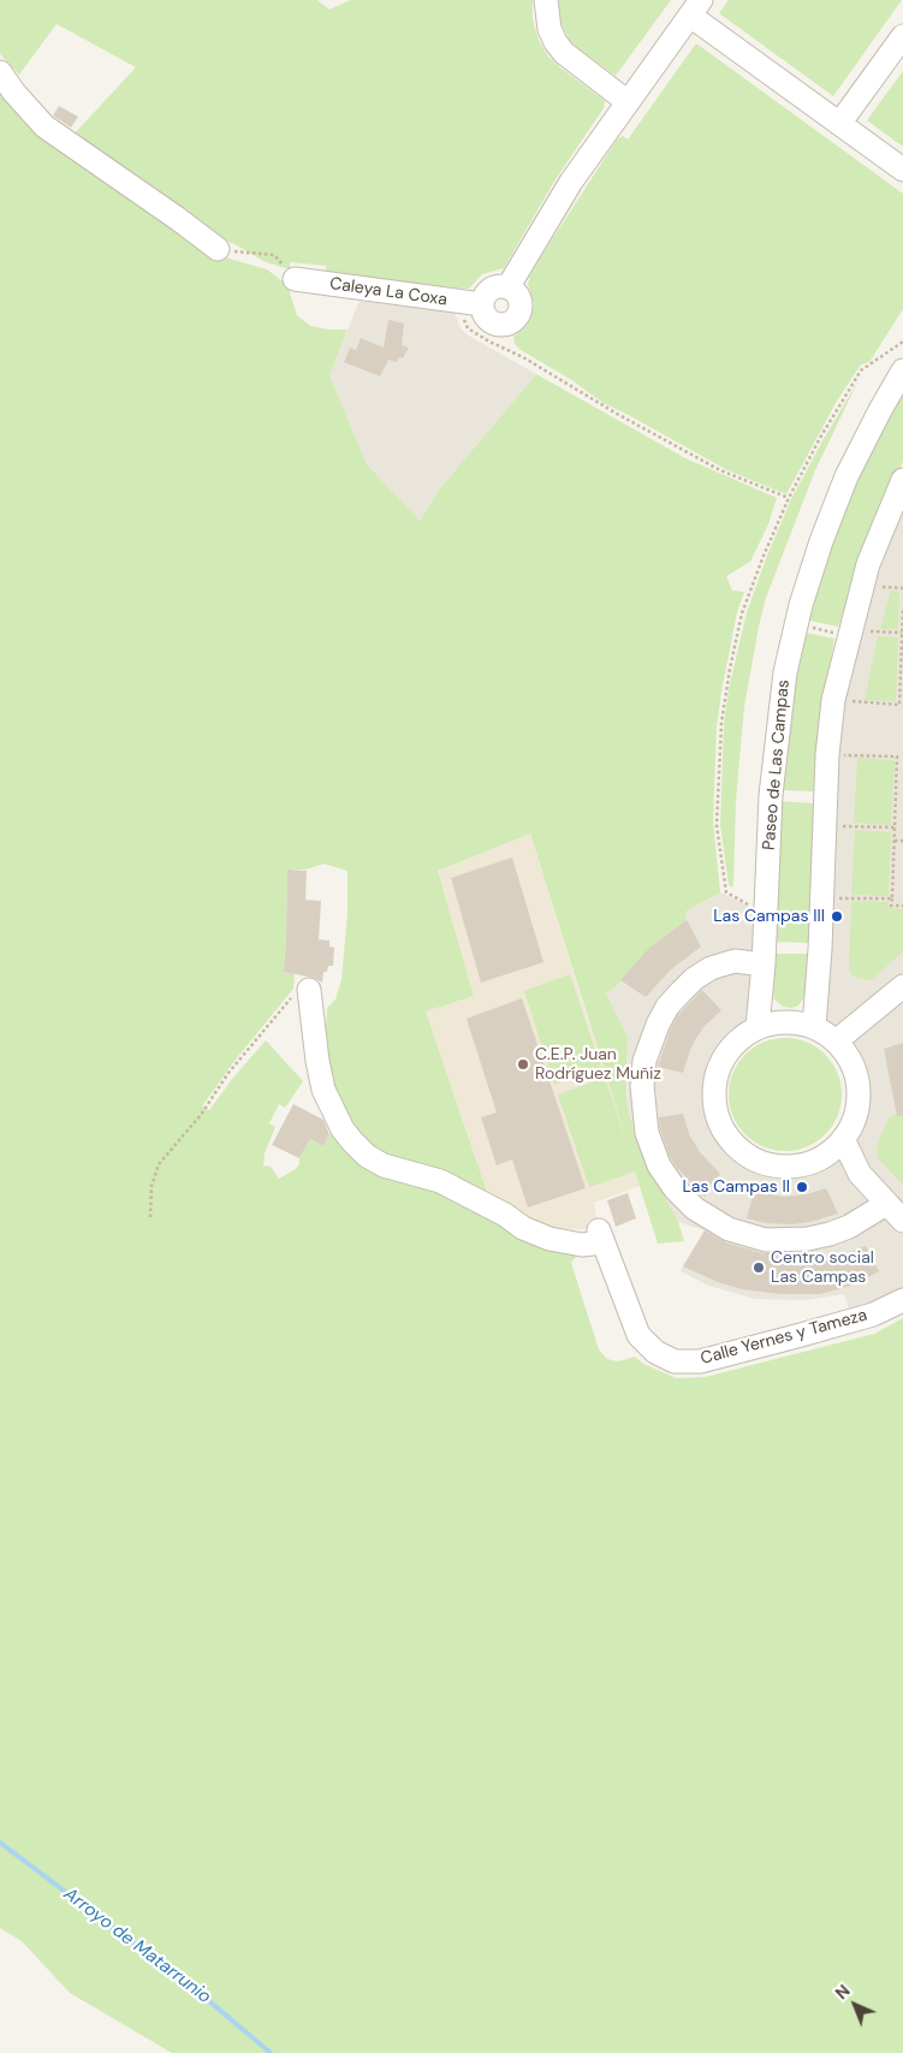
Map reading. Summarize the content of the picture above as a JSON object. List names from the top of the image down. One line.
{"streets":{"street":["Caleya La Coxa","Paseo de Las Campas","Calle Yernes y Tameza"]},"water":["Arroyo de Matarrunio"],"places":["Las Campas III","C.E.P. Juan Rodríguez Muñiz","Las Campas II","Centro social Las Campas"],"north":"top left"}
